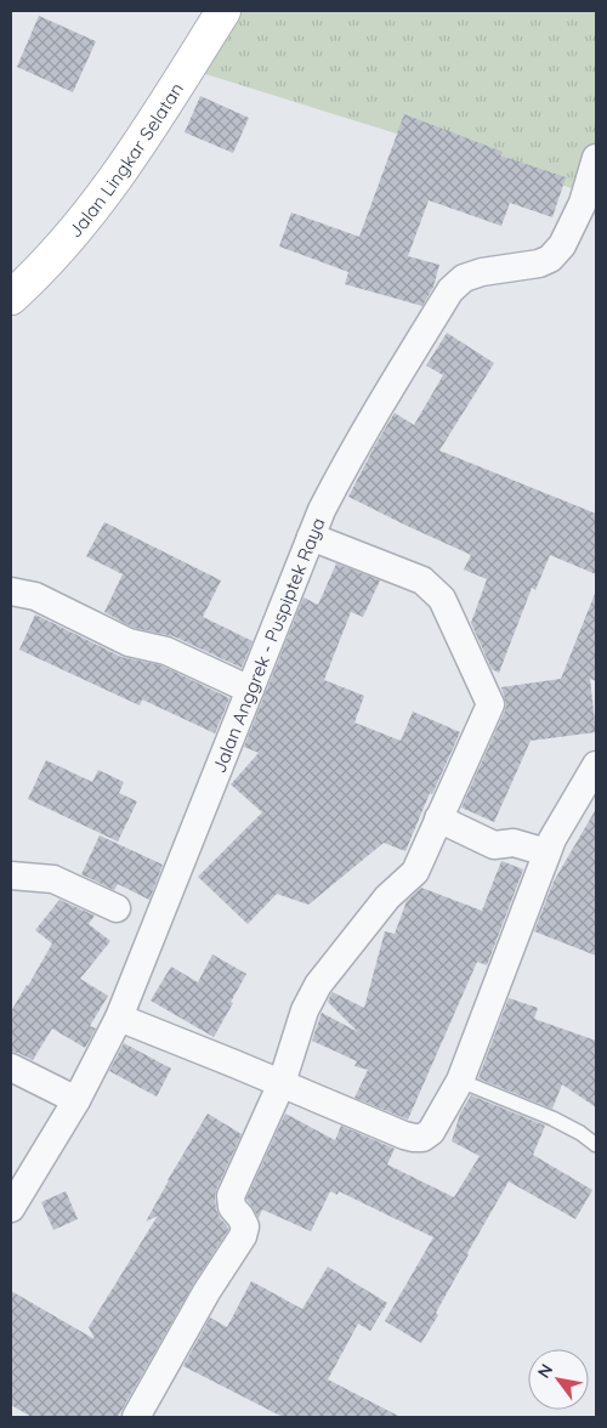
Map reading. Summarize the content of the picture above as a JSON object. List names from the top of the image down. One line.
{"streets":{"main road":["Jalan Lingkar Selatan"],"street":["Jalan Anggrek - Puspiptek Raya"]},"north":"top left"}
